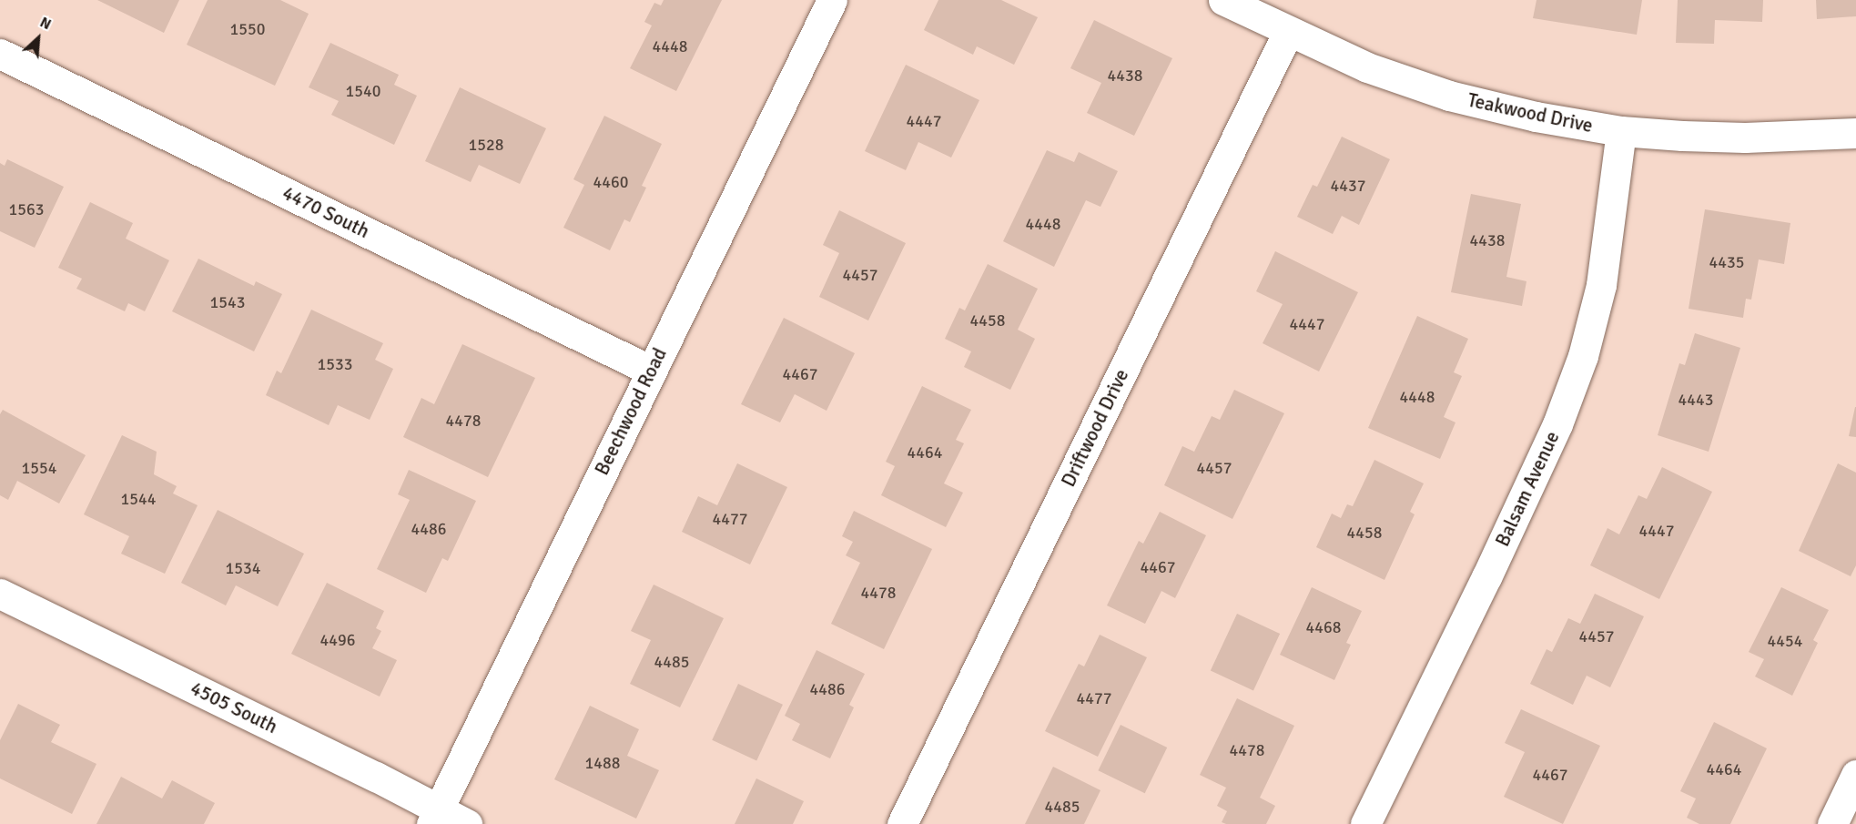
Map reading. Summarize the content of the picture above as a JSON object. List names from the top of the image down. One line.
{"streets":{"street":["Teakwood Drive","4470 South","Beechwood Road","Driftwood Drive","Balsam Avenue","4505 South"]},"crossings":[["Teakwood Drive","Driftwood Drive"],["Teakwood Drive","Balsam Avenue"],["4470 South","Beechwood Road"],["Beechwood Road","4505 South"]],"house_numbers":["1550","4448","4438","1540","4447","1528","4460","4437","1563","4448","4438","4435","4457","1543","4458","4447","1533","4467","4448","4443","4478","4464","1554","4457","1544","4477","4486","4447","4458","4467","1534","4478","4468","4457","4496","4454","4485","4486","4477","4478","1488","4464","4467","4485"],"north":"top right"}
